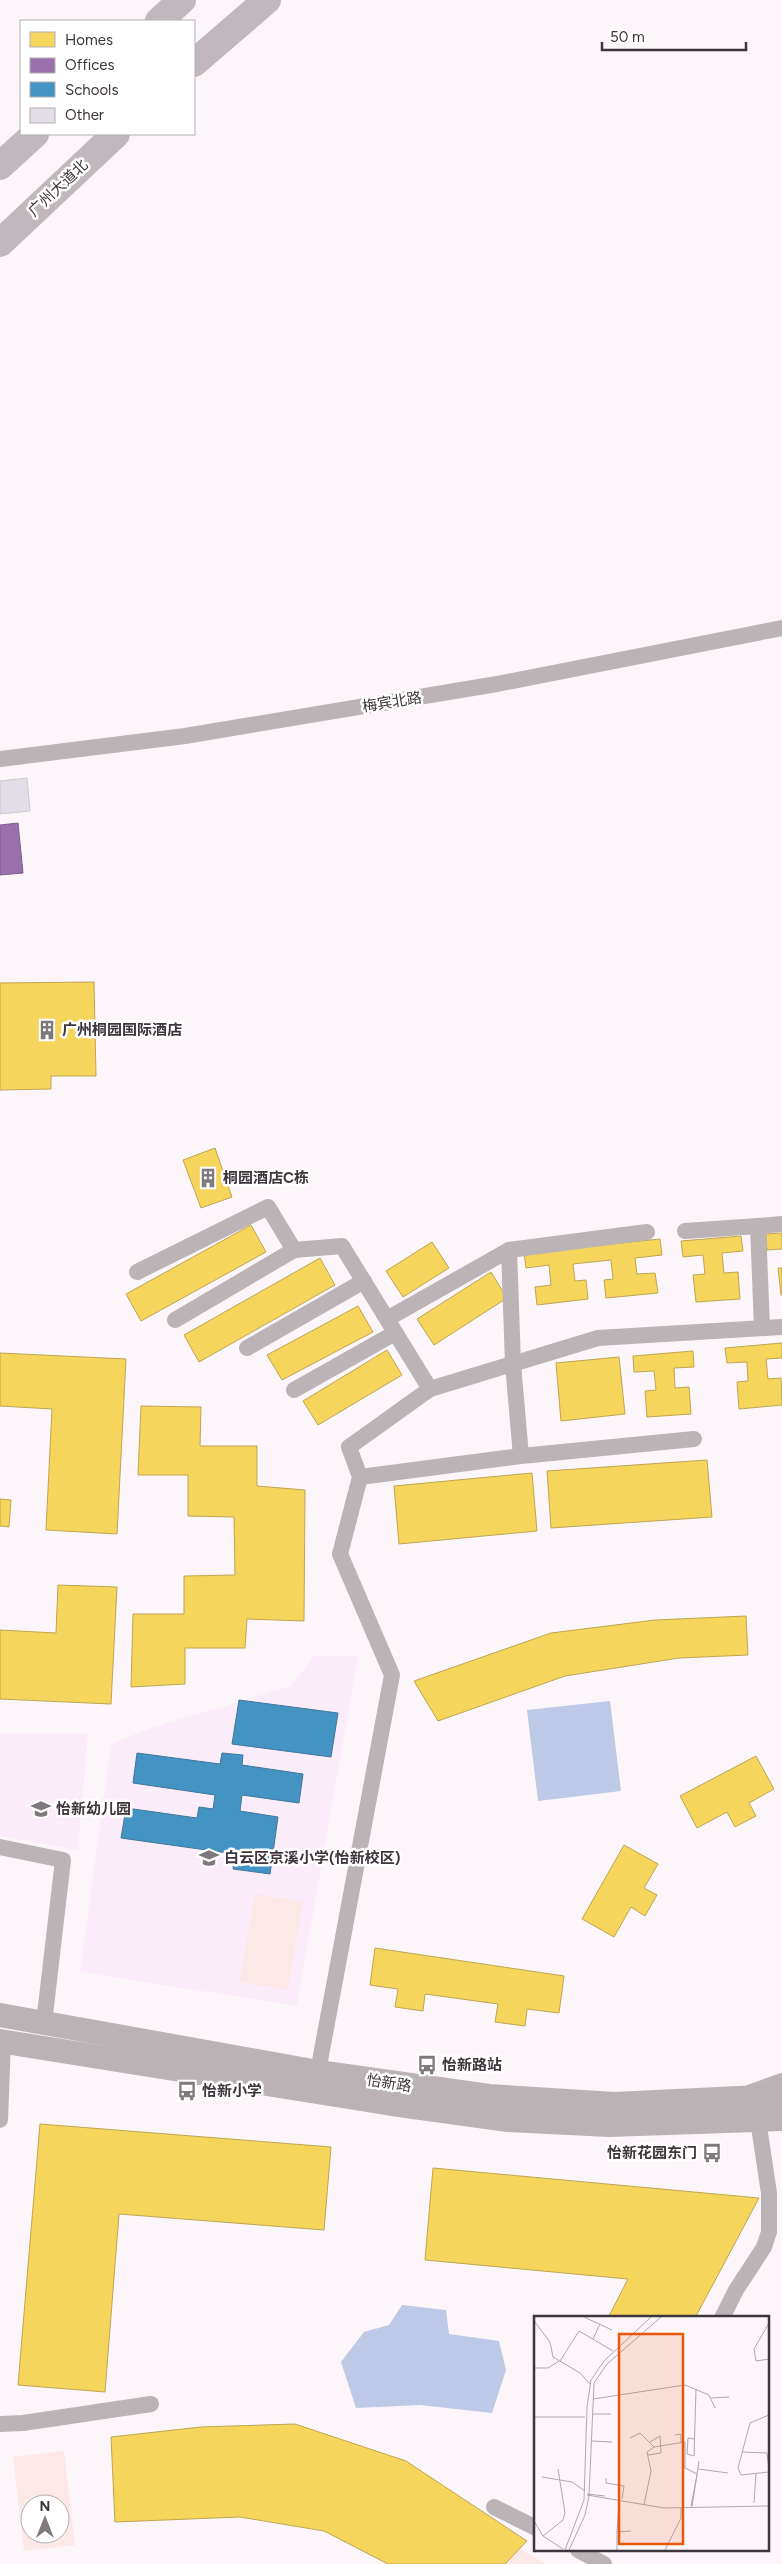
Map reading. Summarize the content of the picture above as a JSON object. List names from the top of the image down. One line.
{"streets":{"highway":["广州大道北"],"main road":["怡新路"],"street":["梅宾北路"]},"places":{"building":["广州桐园国际酒店","桐园酒店C栋"],"school or university":["怡新幼儿园","白云区京溪小学(怡新校区)"],"bus stop":["怡新路站","怡新小学","怡新花园东门"]},"legend":["Homes","Offices","Schools","Other"],"scale_bar":"50 m","north":"top"}
